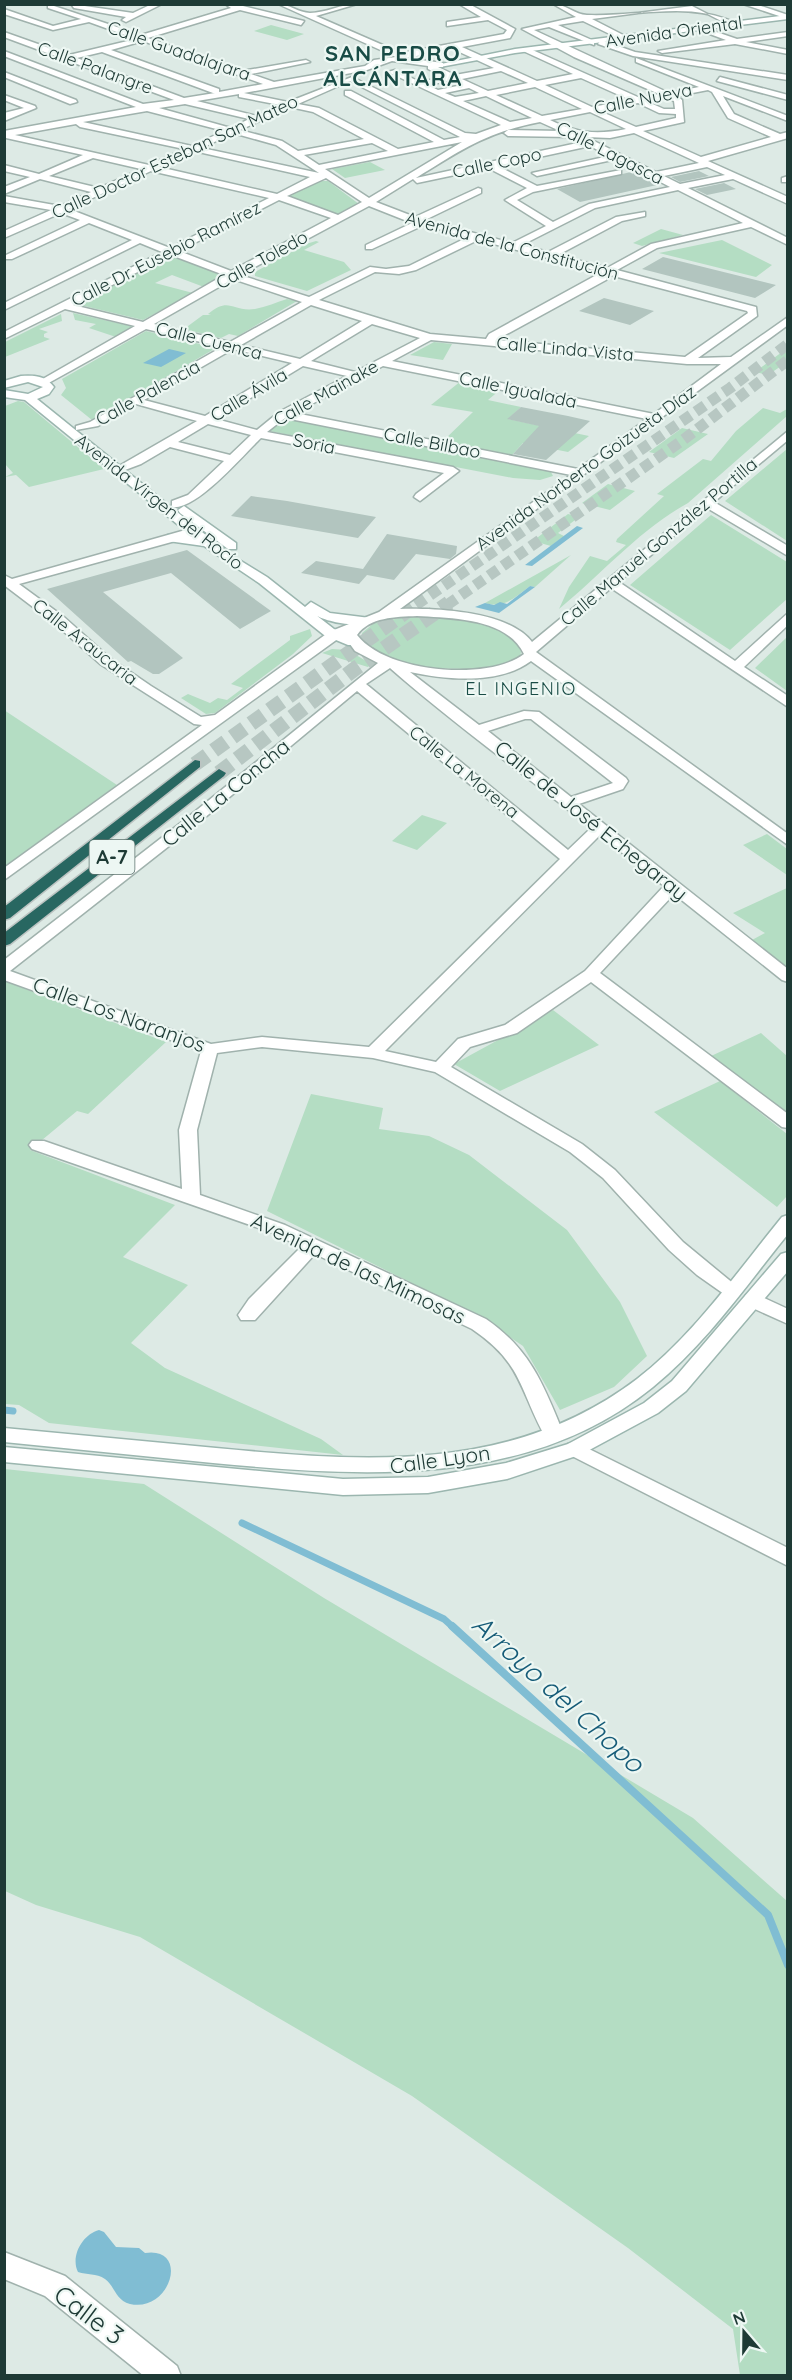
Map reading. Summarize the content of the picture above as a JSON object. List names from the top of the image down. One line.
{"streets":{"highway":["A-7"],"street":["Avenida Oriental","Calle Guadalajara","Calle Palangre","Calle Nueva","Calle Lagasca","Calle Doctor Esteban San Mateo","Calle Copo","Avenida de la Constitución","Calle Dr. Eusebio Ramírez","Calle Toledo","Calle Cuenca","Calle Linda Vista","Calle Igualada","Calle Palencia","Calle Mainake","Calle Ávila","Calle Bilbao","Soria","Avenida Norberto Goizueta Díaz","Avenida Virgen del Rocío","Calle Manuel González Portilla","Calle Araucaria","Calle La Morena","Calle La Concha","Calle de José Echegaray","Calle Los Naranjos","Avenida de las Mimosas","Calle Lyon","Calle 3"]},"crossings":[["Avenida Oriental","Calle Lagasca"],["Calle Palangre","Calle Doctor Esteban San Mateo"],["Calle Nueva","Calle Lagasca"],["Calle Lagasca","Calle Copo"],["Calle Doctor Esteban San Mateo","Avenida de la Constitución"],["Calle Doctor Esteban San Mateo","Calle Linda Vista"],["Calle Copo","Calle Toledo"],["Avenida de la Constitución","Calle Dr. Eusebio Ramírez"],["Avenida de la Constitución","Calle Toledo"],["Avenida de la Constitución","Calle Linda Vista"],["Avenida de la Constitución","Calle Palencia"],["Calle Dr. Eusebio Ramírez","Calle Cuenca"],["Calle Dr. Eusebio Ramírez","Calle Linda Vista"],["Calle Toledo","Calle Cuenca"],["Calle Toledo","Calle Linda Vista"],["Calle Cuenca","Calle Palencia"],["Calle Cuenca","Calle Mainake"],["Calle Cuenca","Calle Ávila"],["Calle Linda Vista","Calle Palencia"],["Calle Linda Vista","Calle Mainake"],["Calle Linda Vista","Calle Ávila"],["Calle Linda Vista","Avenida Norberto Goizueta Díaz"],["Calle Igualada","Calle Mainake"],["Calle Igualada","Avenida Norberto Goizueta Díaz"],["Calle Palencia","Soria"],["Calle Palencia","Avenida Virgen del Rocío"],["Calle Mainake","Calle Bilbao"],["Calle Mainake","Soria"],["Calle Mainake","Avenida Virgen del Rocío"],["Calle Ávila","Soria"],["Calle Ávila","Avenida Virgen del Rocío"],["Calle Bilbao","Avenida Norberto Goizueta Díaz"],["Calle Manuel González Portilla","Calle La Concha"],["Calle Manuel González Portilla","Calle de José Echegaray"],["Calle La Morena","Calle La Concha"],["Calle La Concha","Calle de José Echegaray"],["Calle Los Naranjos","Calle Lyon"],["Avenida de las Mimosas","Calle Lyon"]],"districts":["SAN PEDRO ALCÁNTARA","EL INGENIO"],"water":["Arroyo del Chopo"],"north":"top"}
